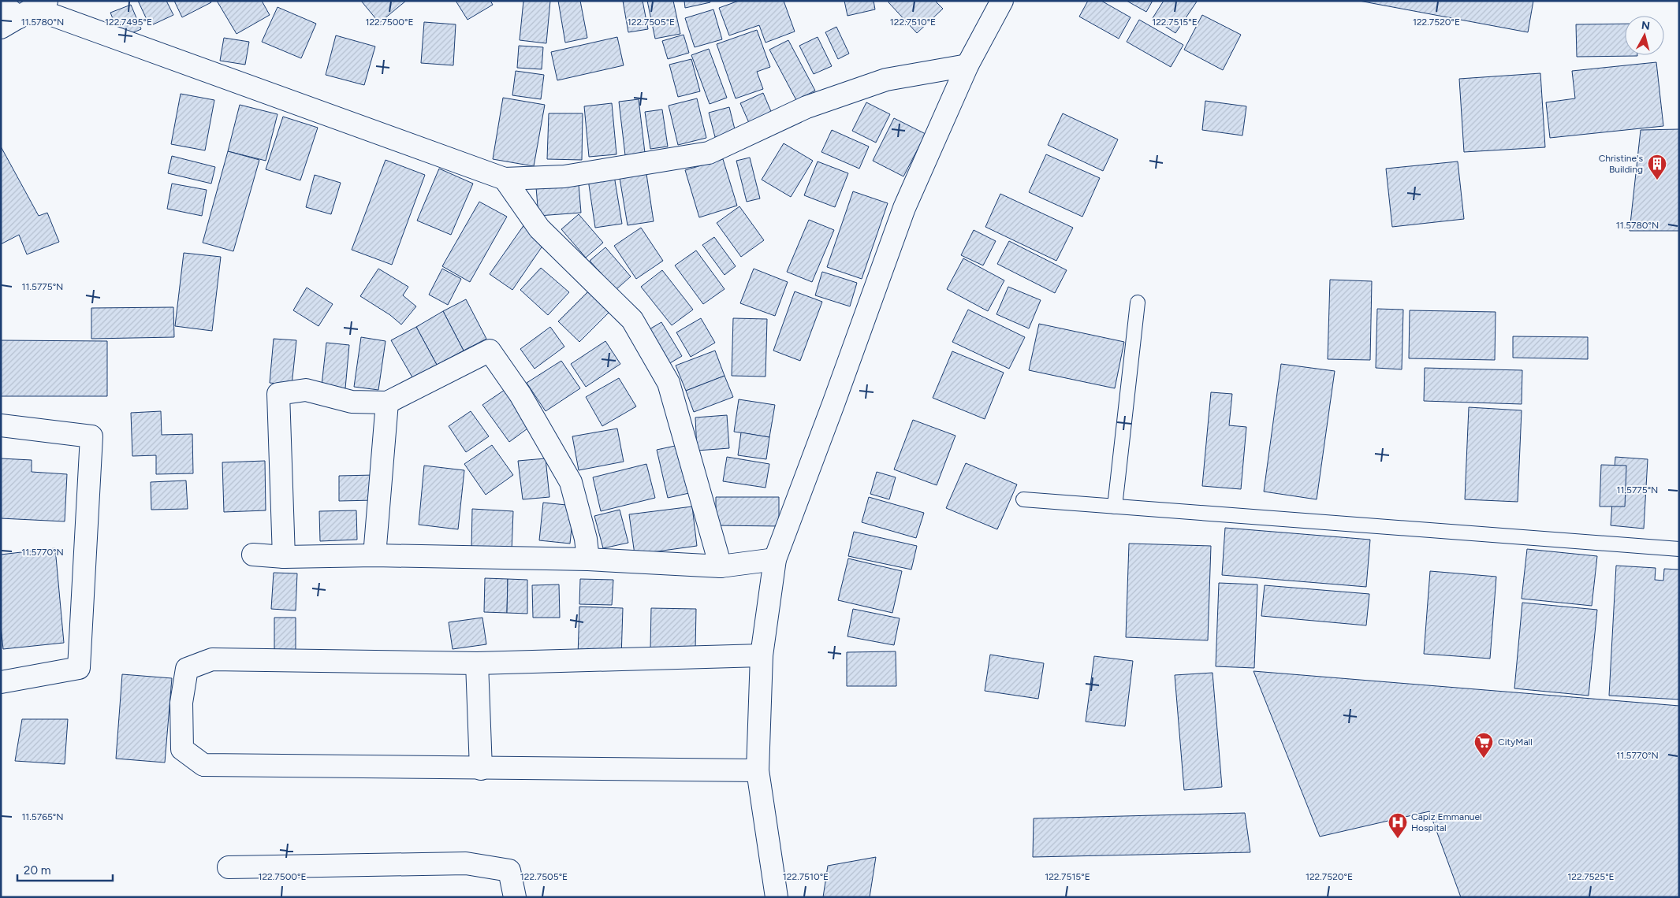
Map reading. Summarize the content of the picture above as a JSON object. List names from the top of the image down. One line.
{"places":{"building":["Christine's Building"],"supermarket":["CityMall"],"hospital":["Capiz Emmanuel Hospital"]},"scale_bar":"20 m","north":"top","coordinates":["11.5780°N","122.7495°E","122.7500°E","122.7505°E","122.7510°E","122.7515°E","122.7520°E","11.5775°N","11.5770°N","11.5765°N","122.7525°E"]}
